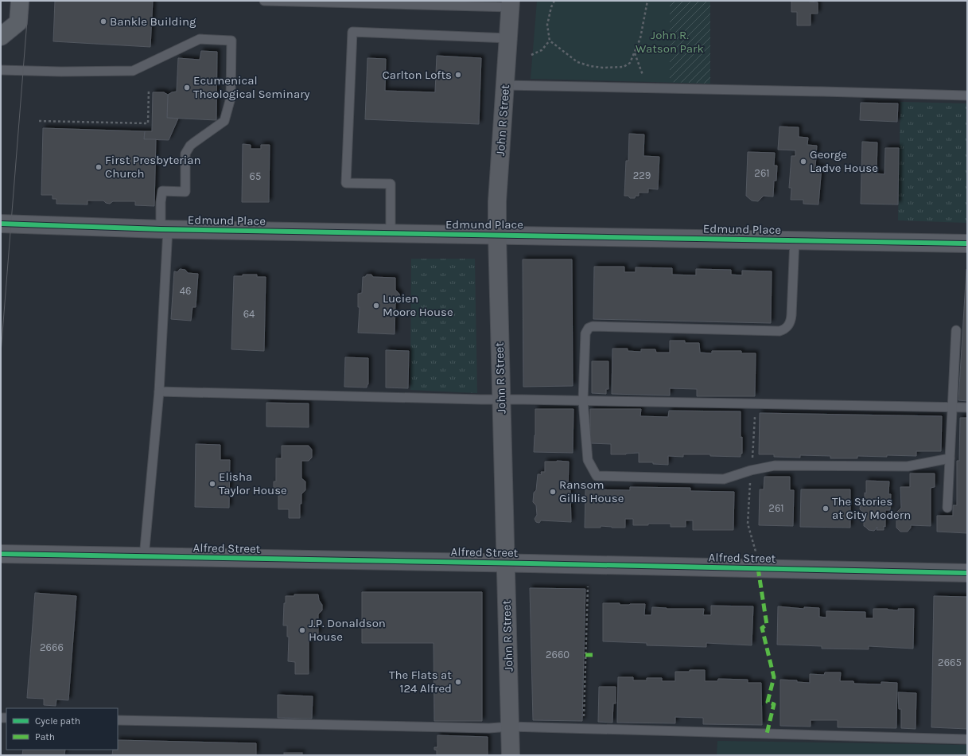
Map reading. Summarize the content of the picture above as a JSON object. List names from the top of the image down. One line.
{"streets":{"street":["John R Street","Edmund Place","Alfred Street"]},"crossings":[["John R Street","Edmund Place"],["John R Street","Alfred Street"]],"parks":["John R. Watson Park"],"places":["Bankle Building","Carlton Lofts","Ecumenical Theological Seminary","George Ladve House","First Presbyterian Church","Lucien Moore House","Elisha Taylor House","Ransom Gillis House","The Stories at City Modern","J.P. Donaldson House","The Flats at 124 Alfred"],"house_numbers":["261","229","65","46","64","261","2666","2660","2665"],"legend":["Cycle path","Path"]}
